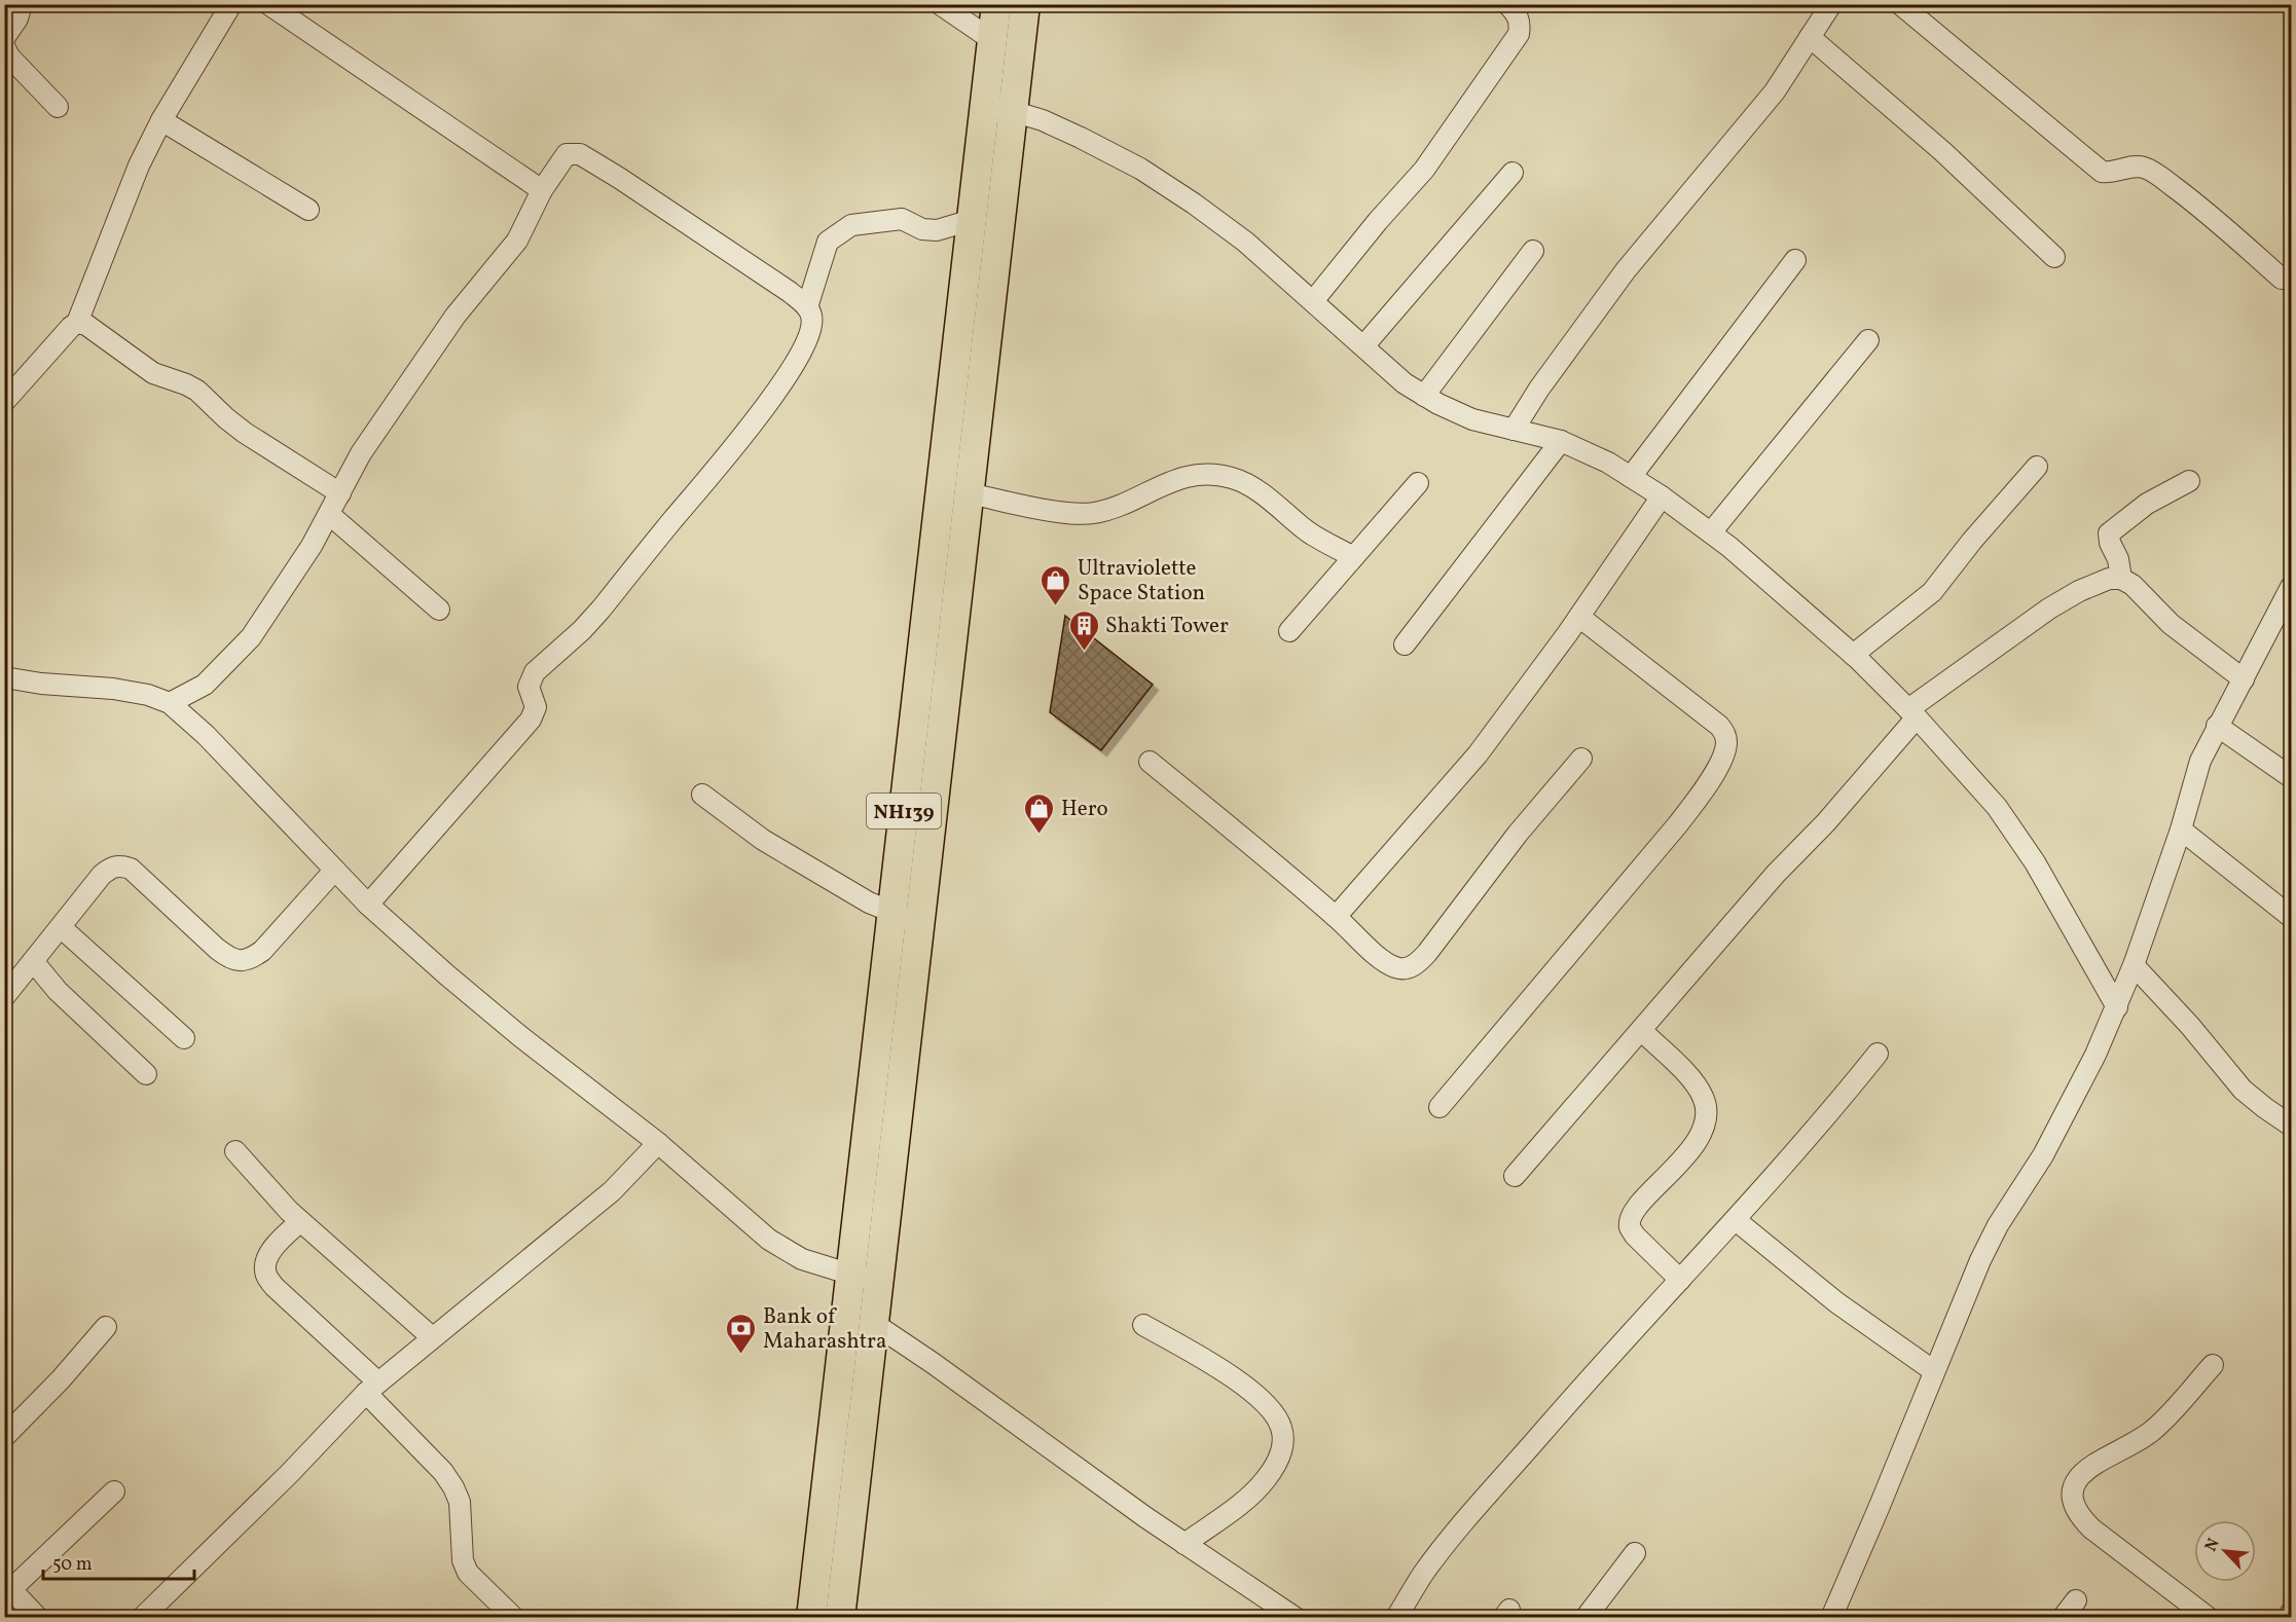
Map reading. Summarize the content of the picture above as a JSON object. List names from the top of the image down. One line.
{"streets":{"highway":["NH139"]},"places":{"shop":["Ultraviolette Space Station","Hero"],"building":["Shakti Tower"],"bank":["Bank of Maharashtra"]},"scale_bar":"50 m","north":"top left"}
